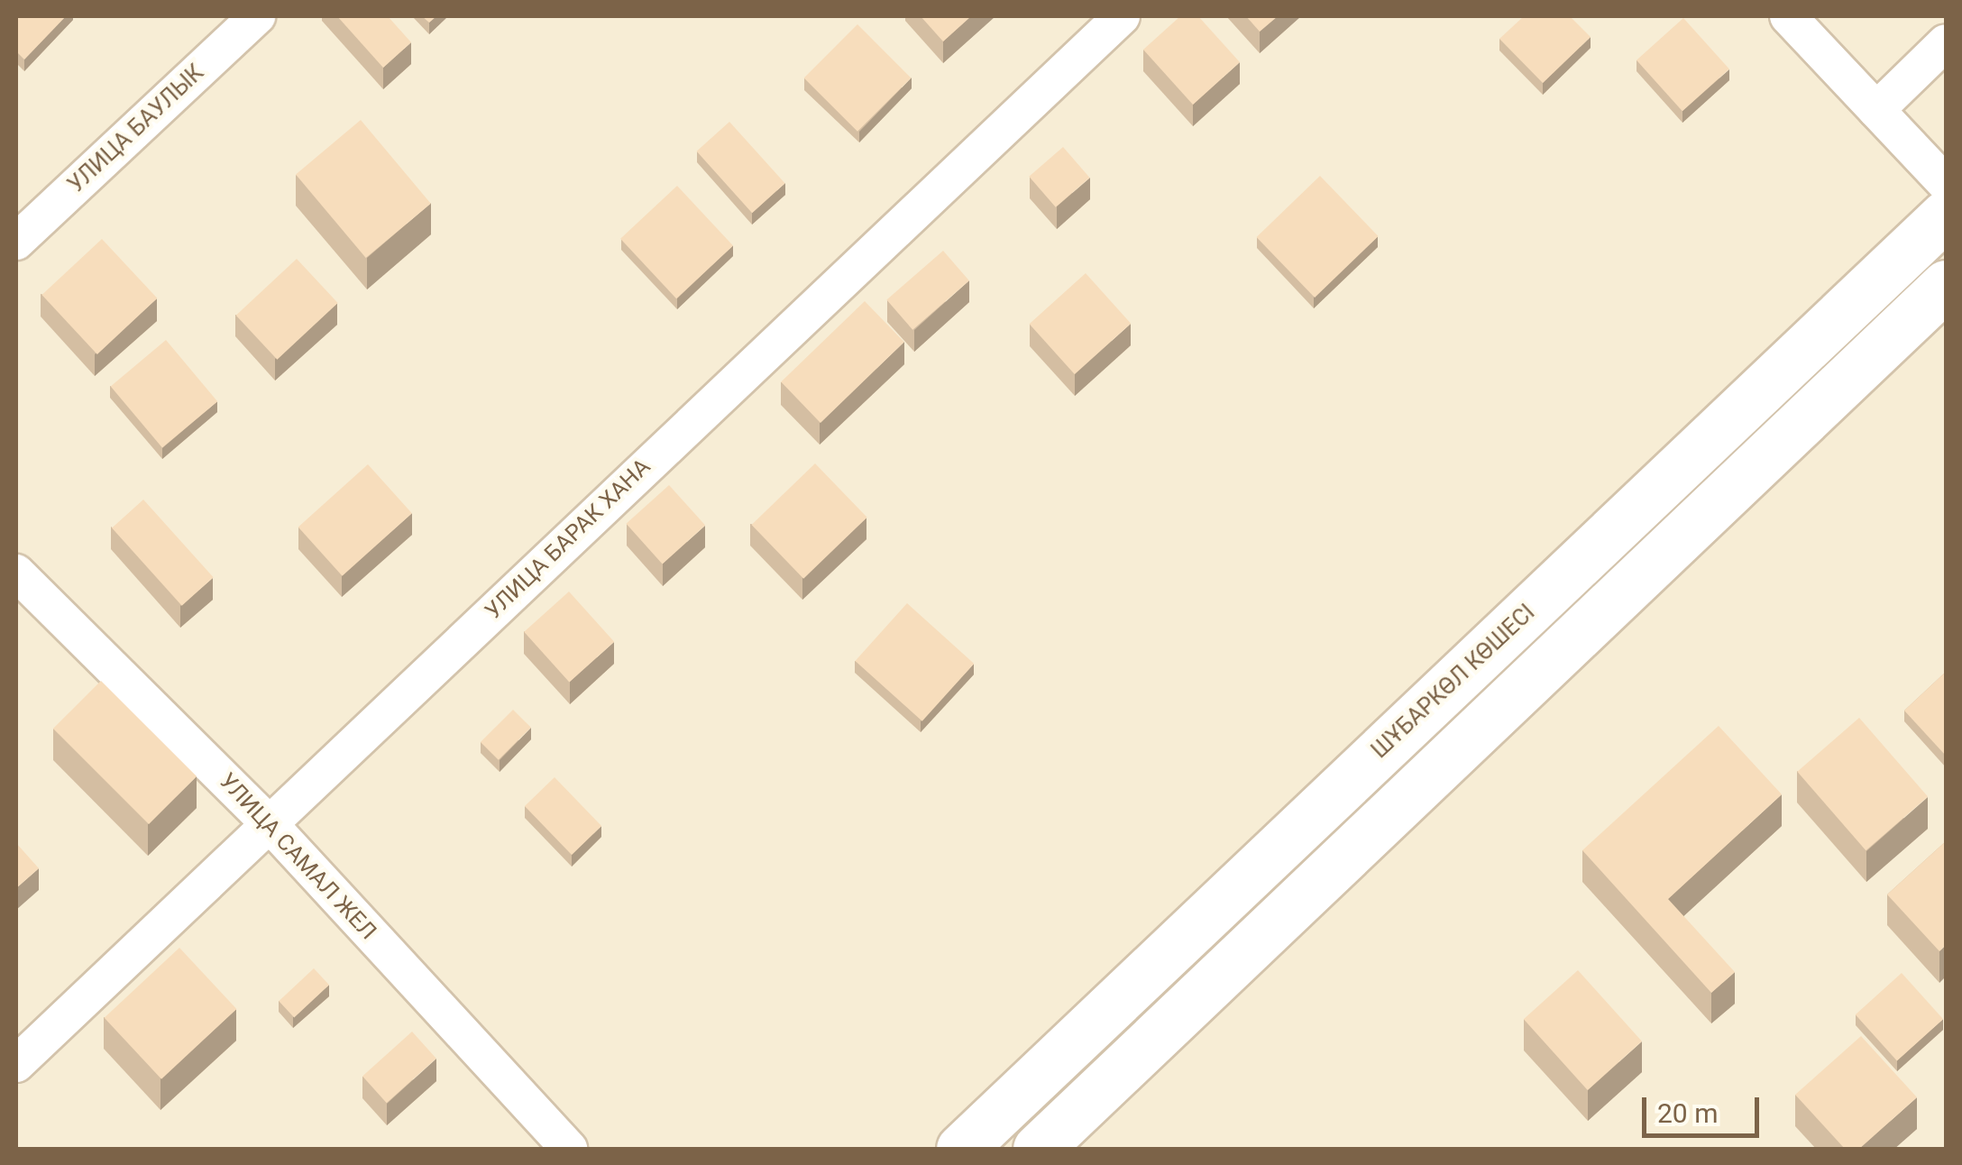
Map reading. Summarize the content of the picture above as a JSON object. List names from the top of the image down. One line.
{"streets":{"street":["УЛИЦА БАУЛЫК","УЛИЦА БАРАК ХАНА","ШҰБАРКӨЛ КӨШЕСІ","УЛИЦА САМАЛ ЖЕЛ"]},"crossings":[["УЛИЦА БАРАК ХАНА","УЛИЦА САМАЛ ЖЕЛ"]],"scale_bar":"20 m"}
